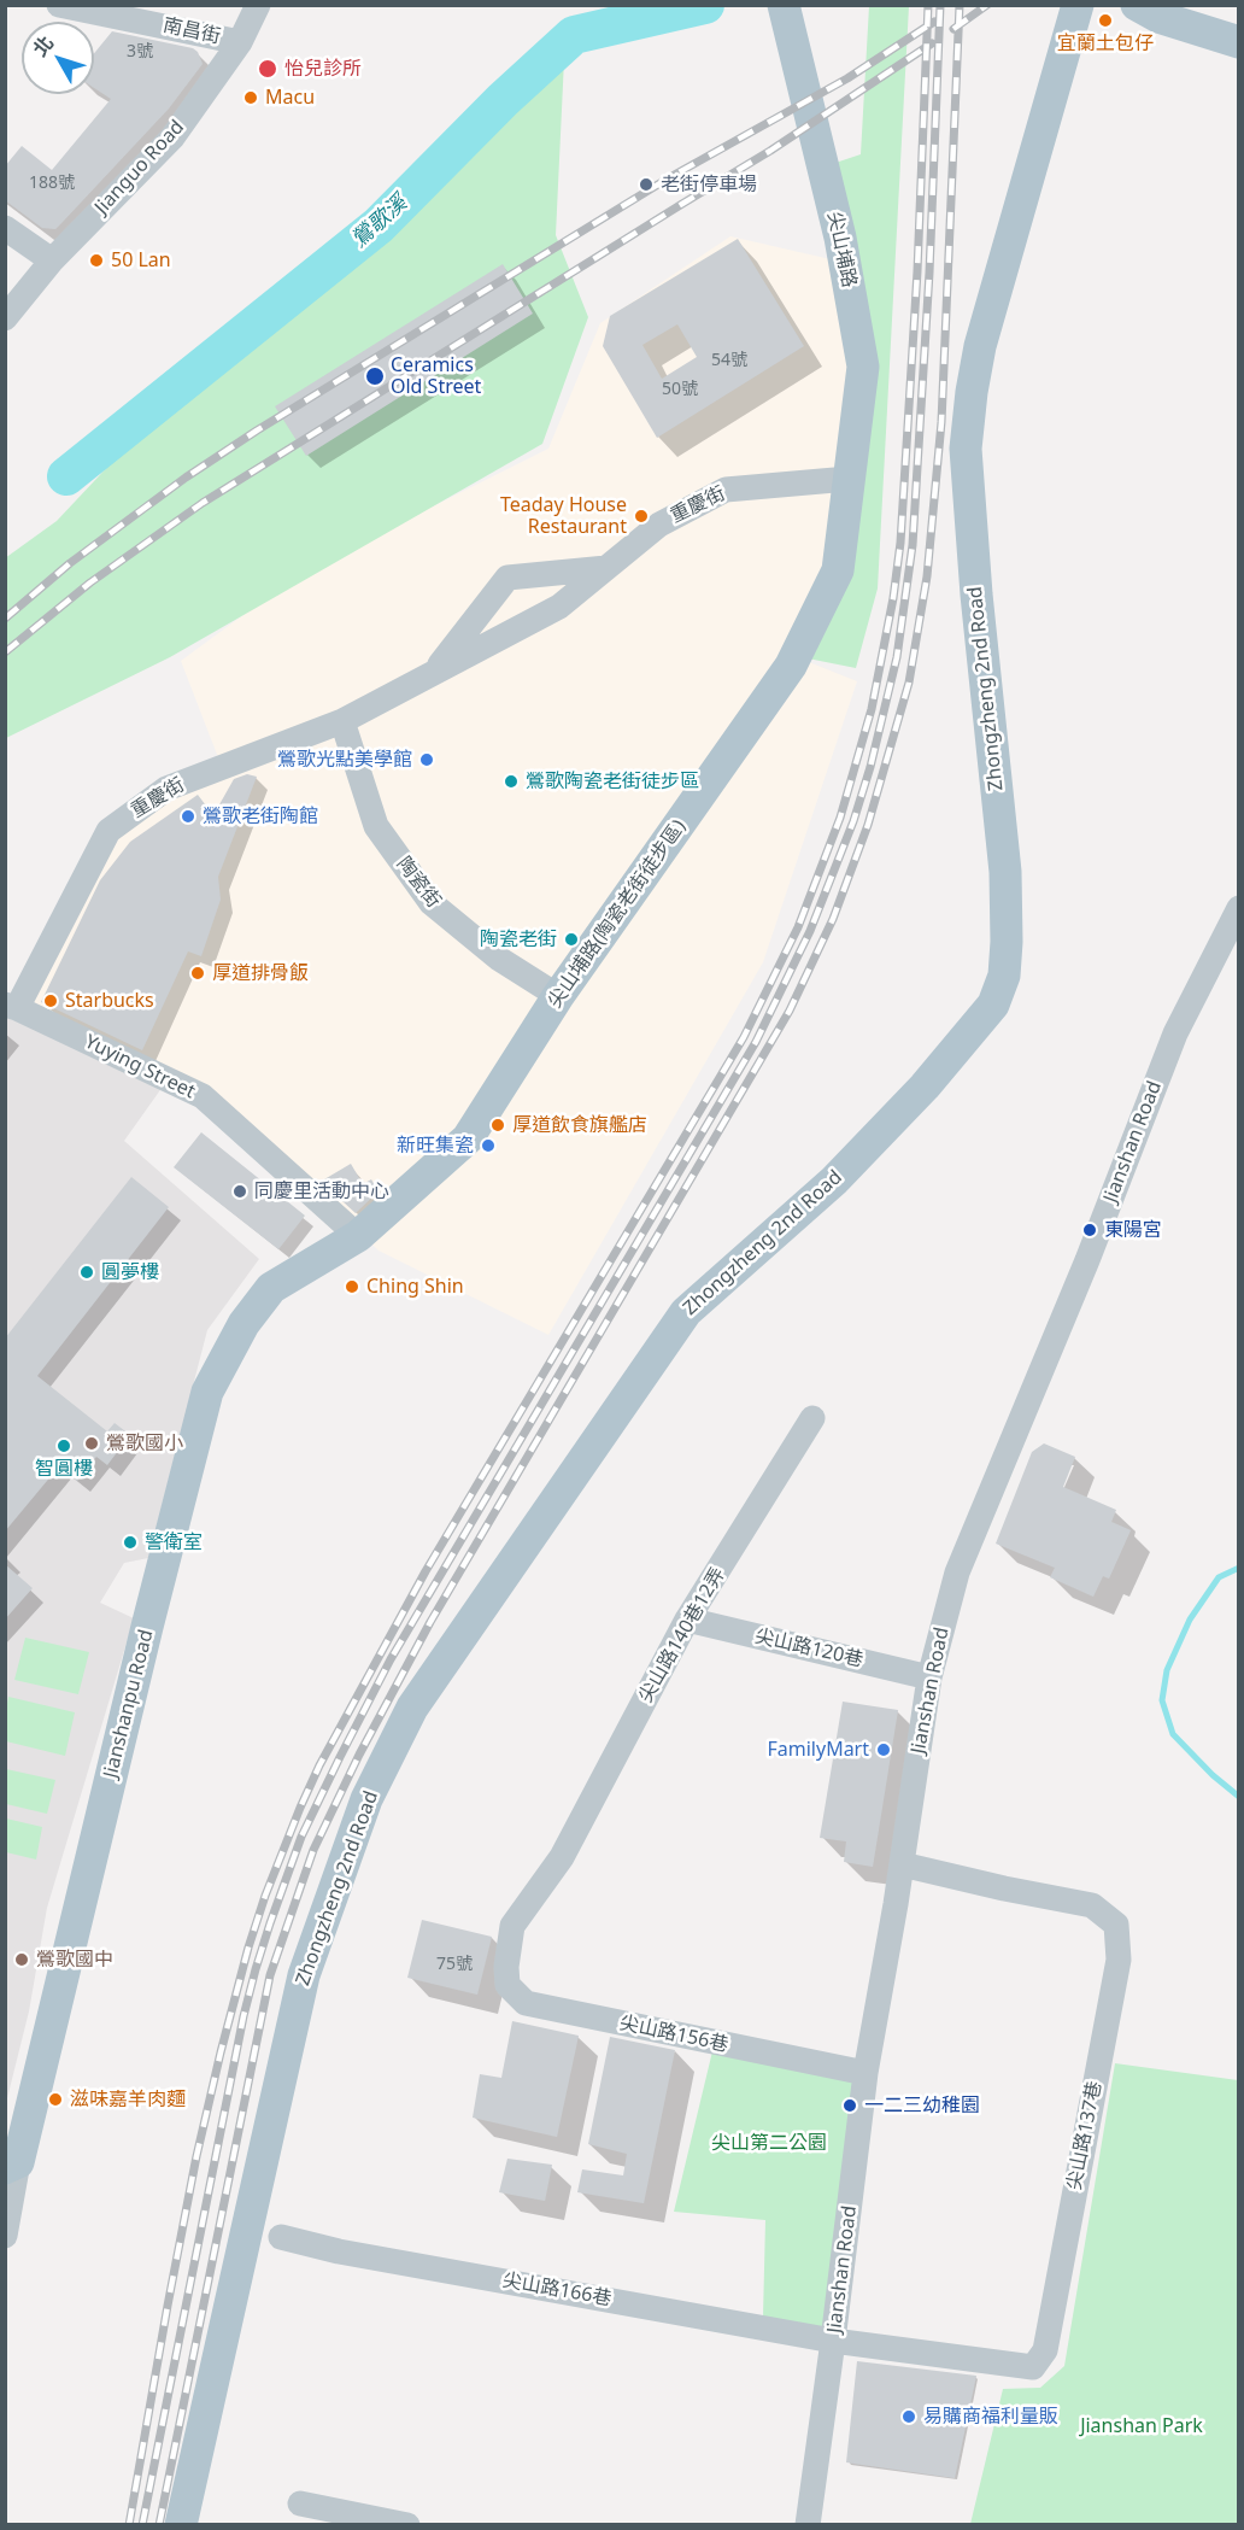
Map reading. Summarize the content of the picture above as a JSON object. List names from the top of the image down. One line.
{"streets":{"main road":["尖山埔路","Zhongzheng 2nd Road","尖山埔路(陶瓷老街徒步區)","Jianshanpu Road"],"street":["南昌街","Jianguo Road","重慶街","陶瓷街","Yuying Street","Jianshan Road","尖山路140巷12弄","尖山路120巷","尖山路156巷","尖山路137巷","尖山路166巷"]},"crossings":[["南昌街","Jianguo Road"],["尖山埔路","重慶街"],["尖山埔路","尖山埔路(陶瓷老街徒步區)"],["重慶街","陶瓷街"],["重慶街","尖山埔路(陶瓷老街徒步區)"],["重慶街","Yuying Street"],["陶瓷街","尖山埔路(陶瓷老街徒步區)"],["尖山埔路(陶瓷老街徒步區)","Yuying Street"],["尖山埔路(陶瓷老街徒步區)","Jianshanpu Road"],["Yuying Street","Jianshanpu Road"],["Jianshan Road","尖山路120巷"],["Jianshan Road","尖山路156巷"],["Jianshan Road","尖山路137巷"],["Jianshan Road","尖山路166巷"],["尖山路140巷12弄","尖山路120巷"],["尖山路140巷12弄","尖山路156巷"],["尖山路137巷","尖山路166巷"]],"water":["鶯歌溪"],"parks":["尖山第二公園","Jianshan Park"],"places":["宜蘭土包仔","怡兒診所","Macu","老街停車場","50 Lan","Ceramics Old Street","Teaday House Restaurant","鶯歌光點美學館","鶯歌陶瓷老街徒步區","鶯歌老街陶館","陶瓷老街","厚道排骨飯","Starbucks","厚道飲食旗艦店","新旺集瓷","同慶里活動中心","東陽宮","圓夢樓","Ching Shin","鶯歌國小","智圓樓","警衛室","FamilyMart","鶯歌國中","滋味嘉羊肉麵","一二三幼稚園","易購商福利量販"],"house_numbers":["3號","188號","54號","50號","75號"],"north":"top left"}
